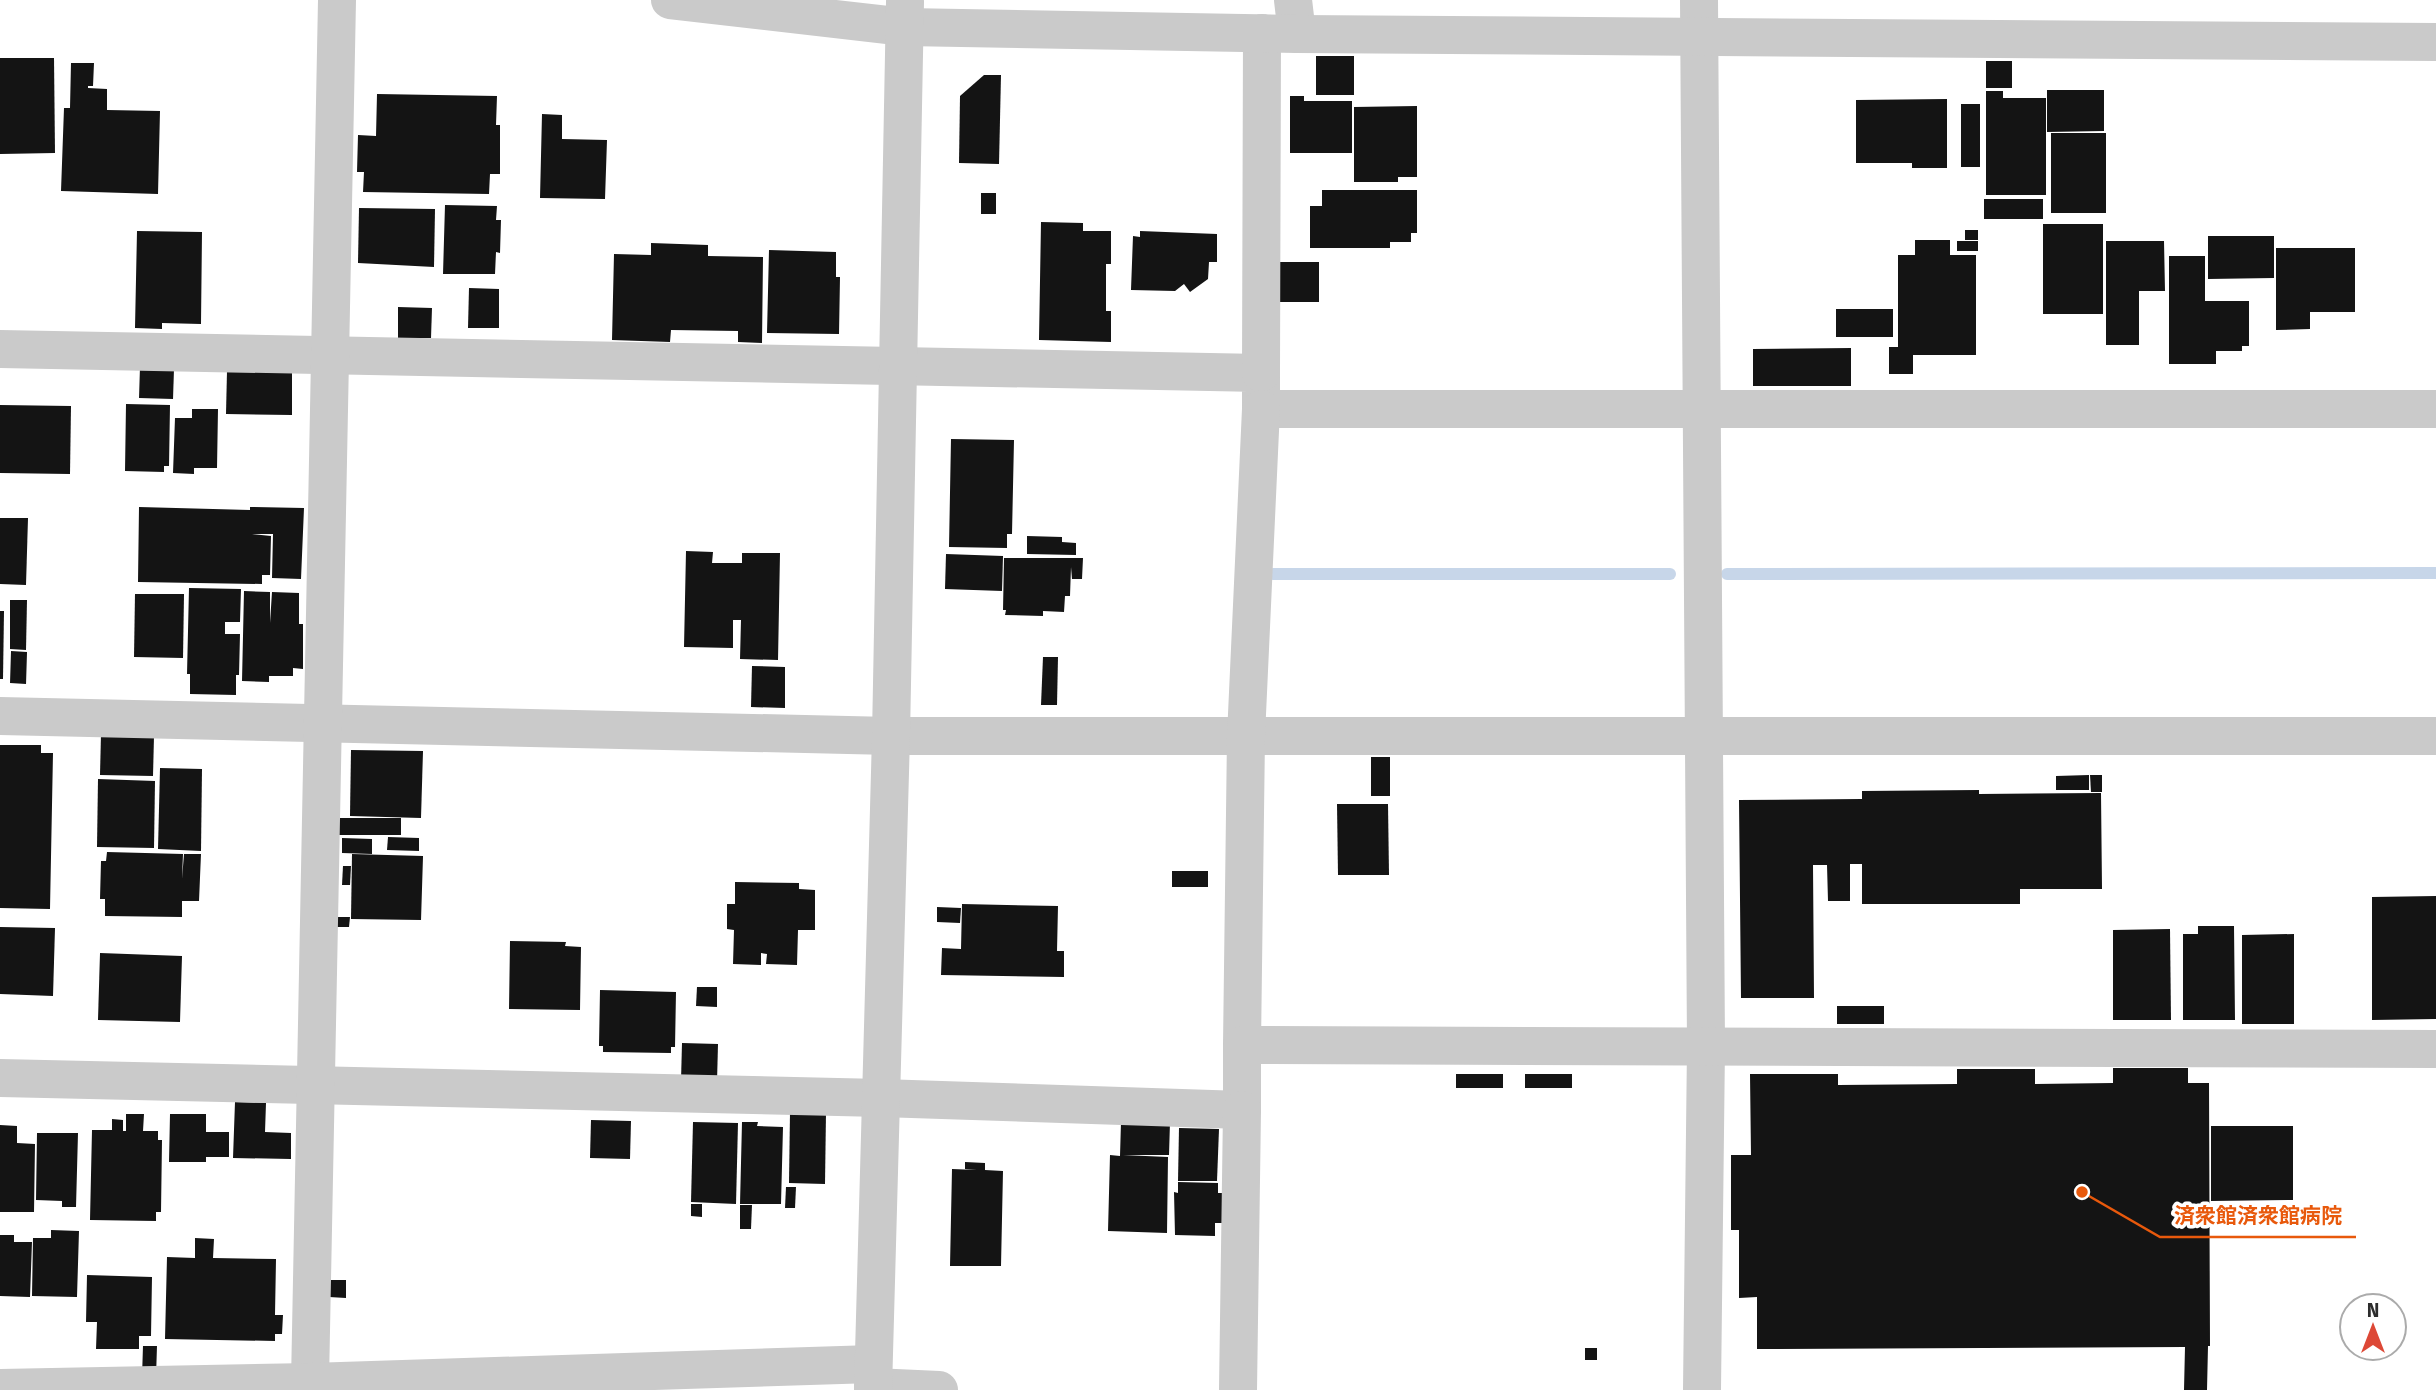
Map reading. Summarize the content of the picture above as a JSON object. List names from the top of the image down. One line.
{"places":["済衆館済衆館病院"],"north":"top"}
